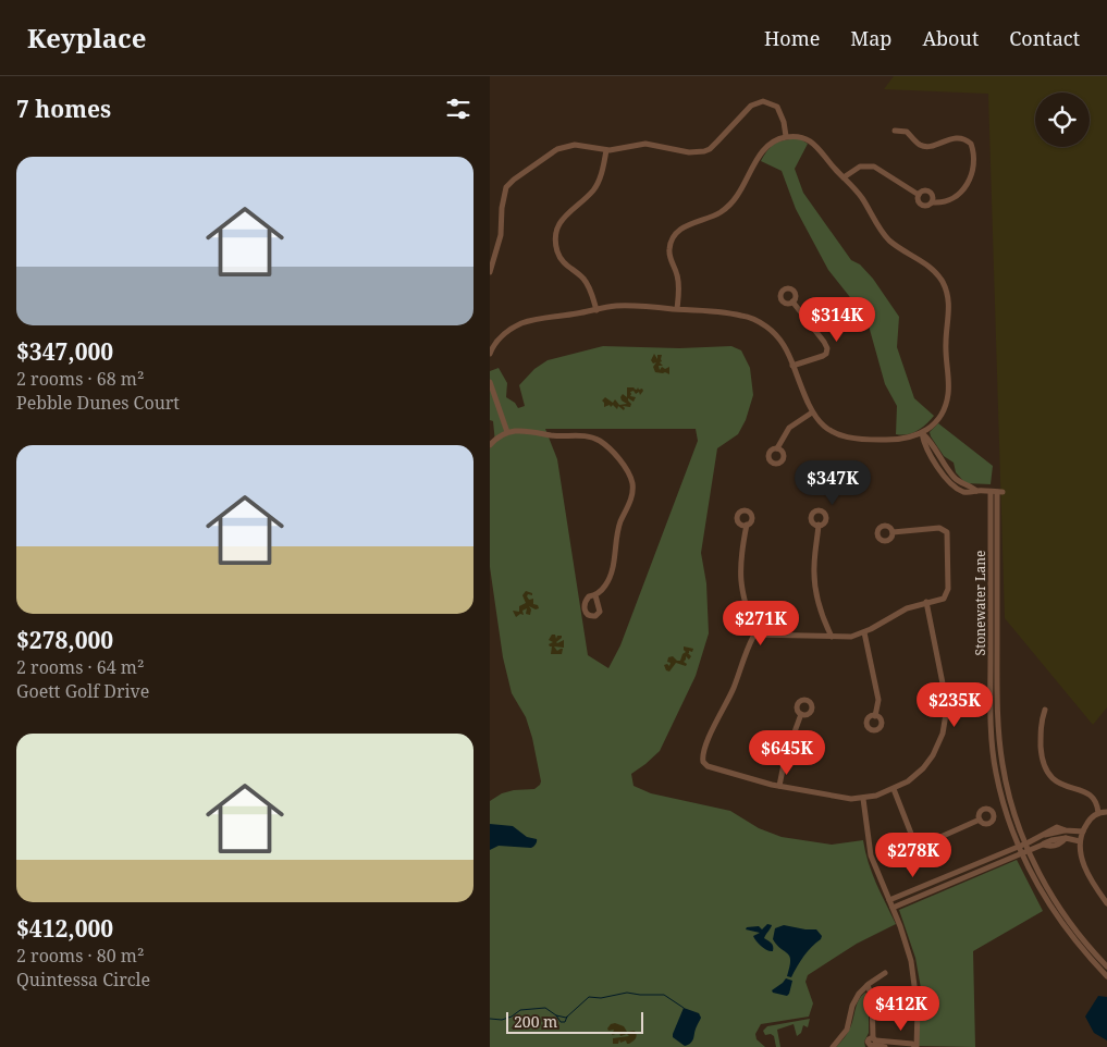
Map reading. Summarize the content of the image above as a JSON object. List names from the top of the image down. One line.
{"streets":{"street":["Stonewater Lane"]},"scale_bar":"200 m","page":{"header":"Keyplace","nav":["Home","Map","About","Contact"],"heading":"7 homes","list":[{"name":"$347,000","note":"2 rooms · 68 m² · Pebble Dunes Court"},{"name":"$278,000","note":"2 rooms · 64 m² · Goett Golf Drive"},{"name":"$412,000","note":"2 rooms · 80 m² · Quintessa Circle"}],"price":["$314K","$347K","$271K","$235K","$645K","$278K","$412K"],"scale":"200 m"}}
